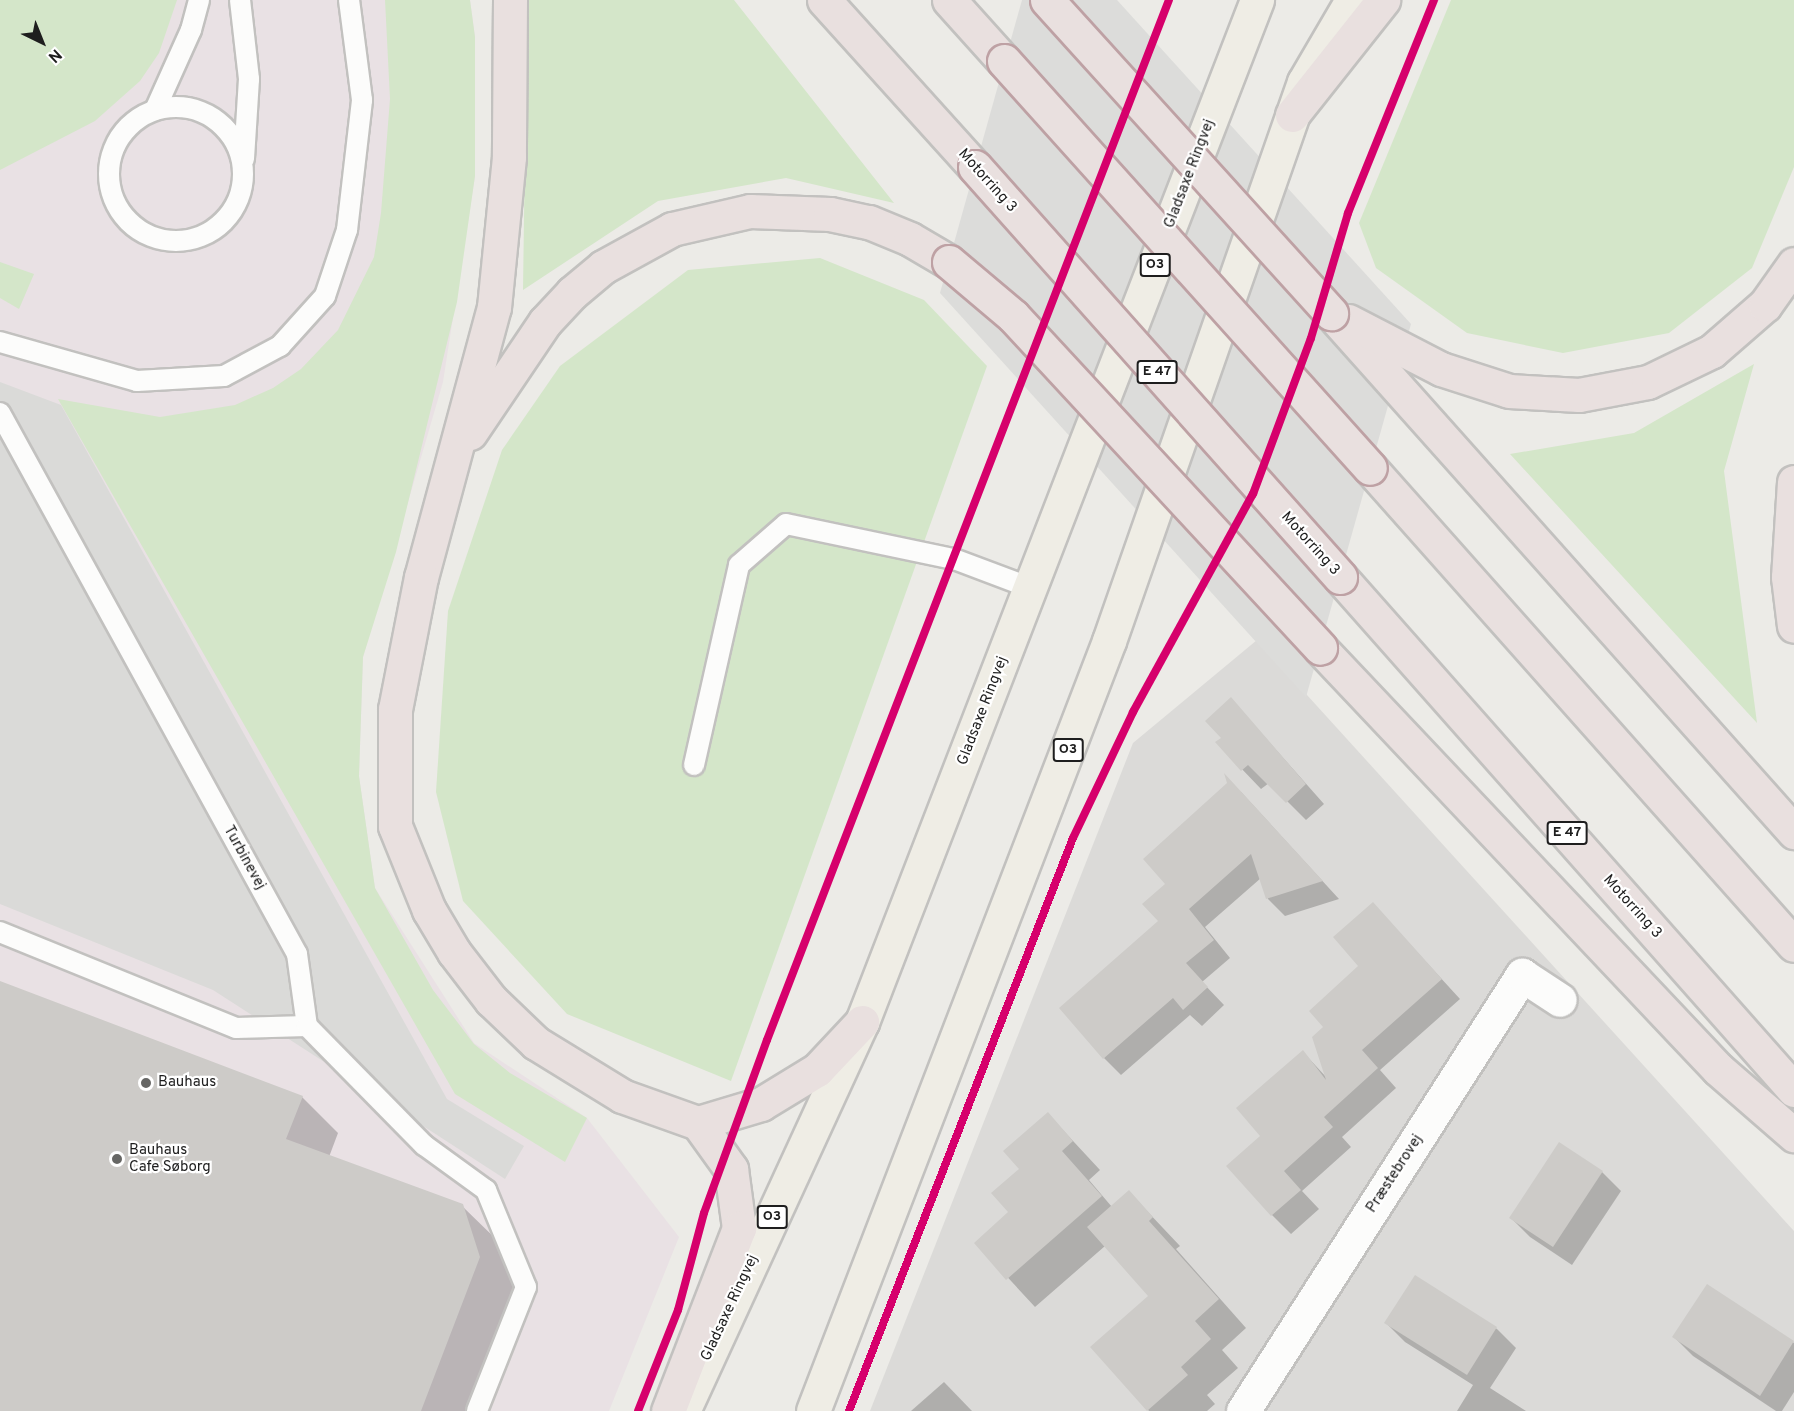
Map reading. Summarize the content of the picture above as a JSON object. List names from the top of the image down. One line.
{"streets":{"highway":["Motorring 3","E 47"],"main road":["Gladsaxe Ringvej","O3"],"street":["Præstebrovej"],"lane":["Turbinevej"]},"places":["Bauhaus","Bauhaus Cafe Søborg"],"north":"bottom right"}
